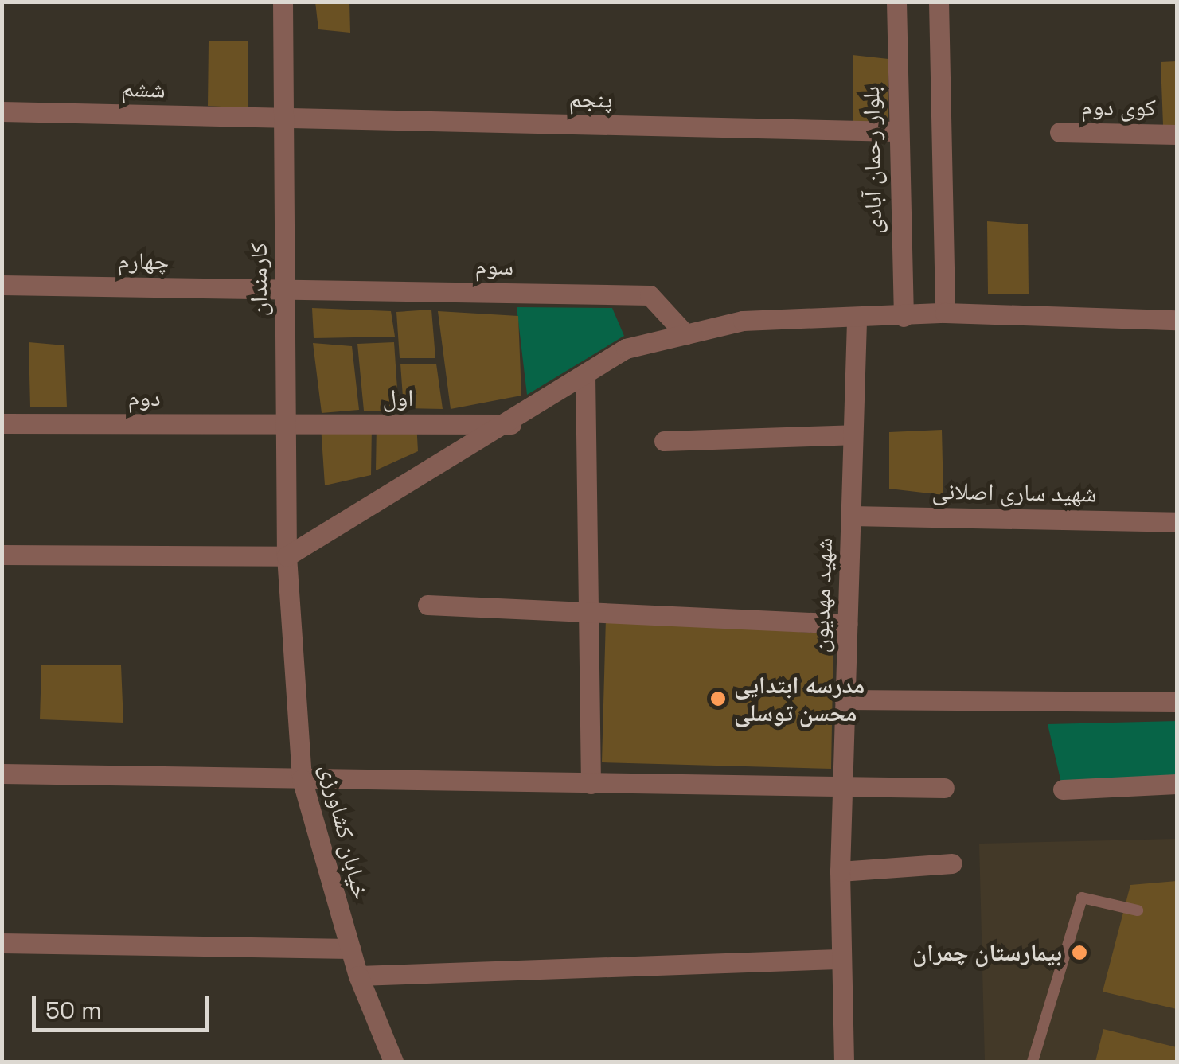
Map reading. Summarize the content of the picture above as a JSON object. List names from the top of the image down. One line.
{"streets":{"street":["ششم","پنجم","کوی دوم","بلوار رحمان آبادی","چهارم","سوم","کارمندان","دوم","اول","شهید ساری اصلانی","شهید مهدیون","خیابان کشاورزی"]},"crossings":[["ششم","پنجم"],["ششم","کارمندان"],["پنجم","بلوار رحمان آبادی"],["پنجم","کارمندان"],["چهارم","سوم"],["چهارم","کارمندان"],["سوم","کارمندان"],["کارمندان","دوم"],["کارمندان","اول"],["کارمندان","خیابان کشاورزی"],["دوم","اول"],["شهید ساری اصلانی","شهید مهدیون"]],"places":["مدرسه ابتدایی محسن توسلی","بیمارستان چمران"],"scale_bar":"50 m"}
